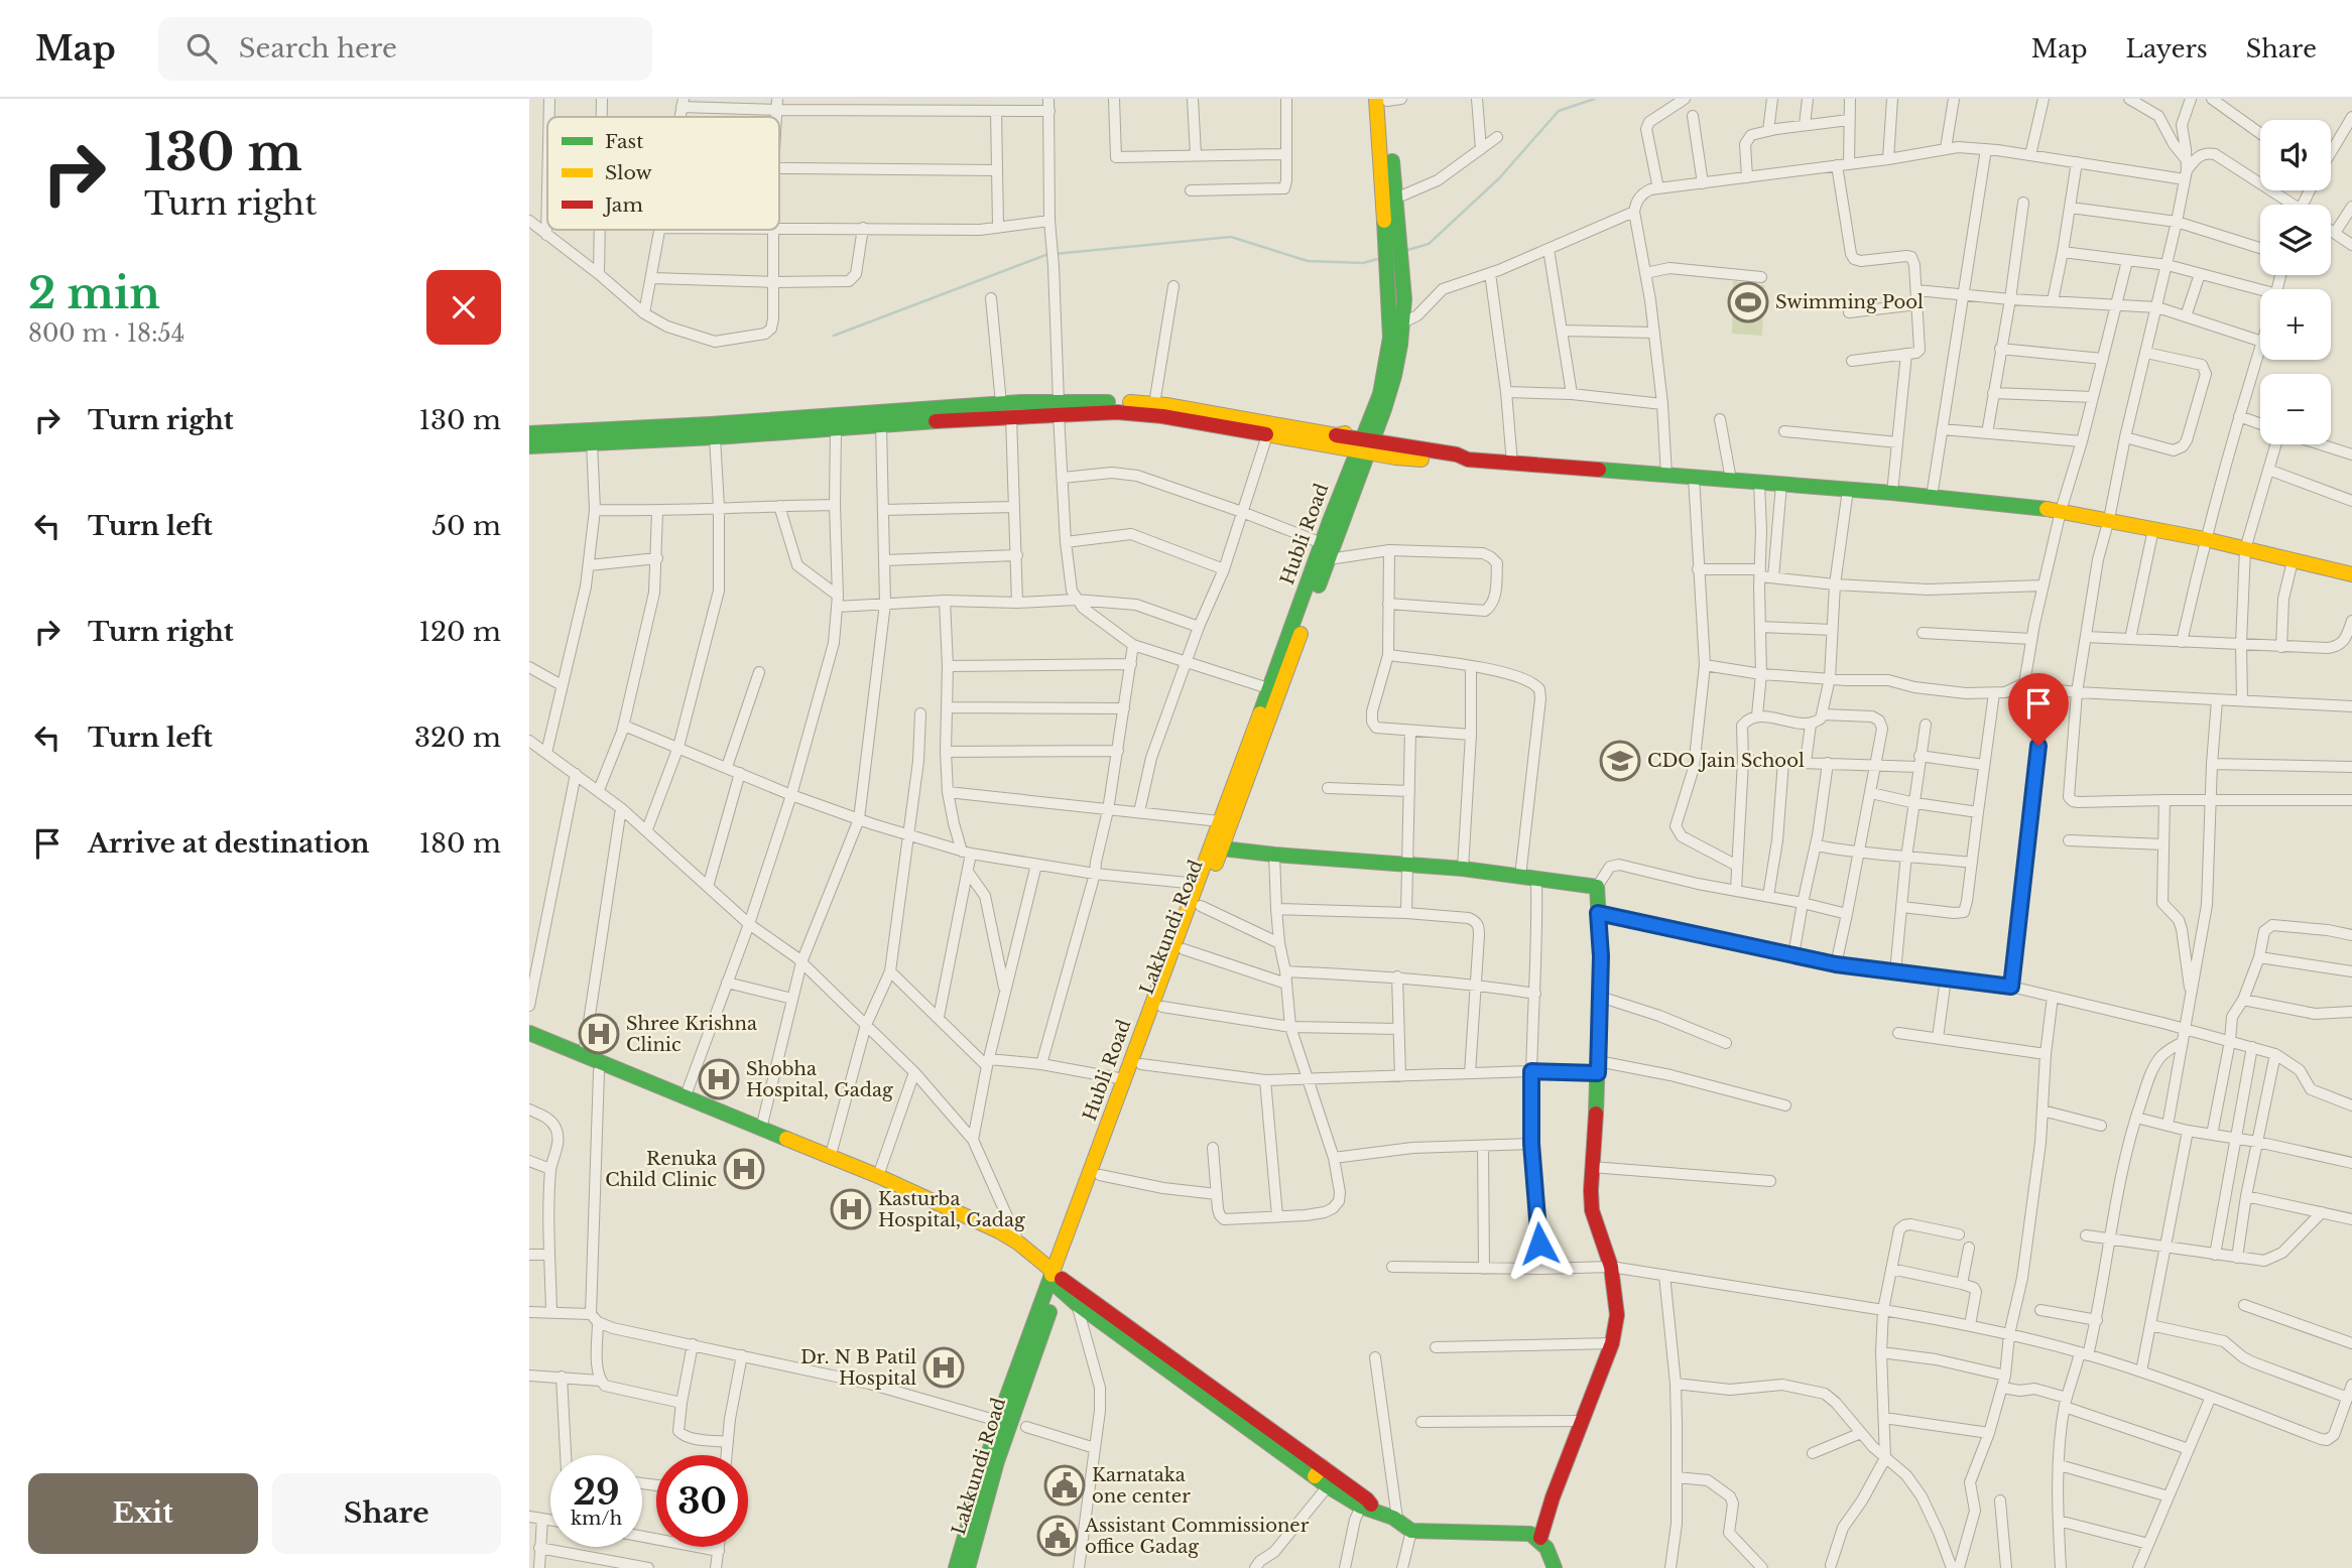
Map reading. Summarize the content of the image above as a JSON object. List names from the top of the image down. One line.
{"streets":{"main road":["Hubli Road","Lakkundi Road"]},"crossings":[["Hubli Road","Lakkundi Road"]],"places":{"sports":["Swimming Pool"],"school or university":["CDO Jain School"],"hospital":["Shree Krishna Clinic","Shobha Hospital, Gadag","Renuka Child Clinic","Kasturba Hospital, Gadag","Dr. N B Patil Hospital"],"public building":["Karnataka one center","Assistant Commissioner office Gadag"]},"legend":["Fast","Slow","Jam"],"page":{"header":"Map","search":"Search here","nav":["Map","Layers","Share"],"turn":["130 m","Turn right"],"map_buttons":["+","−"],"heading":["2 min","800 m · 18:54"],"list":[{"name":"Turn right","value":"130 m"},{"name":"Turn left","value":"50 m"},{"name":"Turn right","value":"120 m"},{"name":"Turn left","value":"320 m"},{"name":"Arrive at destination","value":"180 m"}],"speed":"29 km/h","limit":"30","buttons":["Exit","Share"]}}
